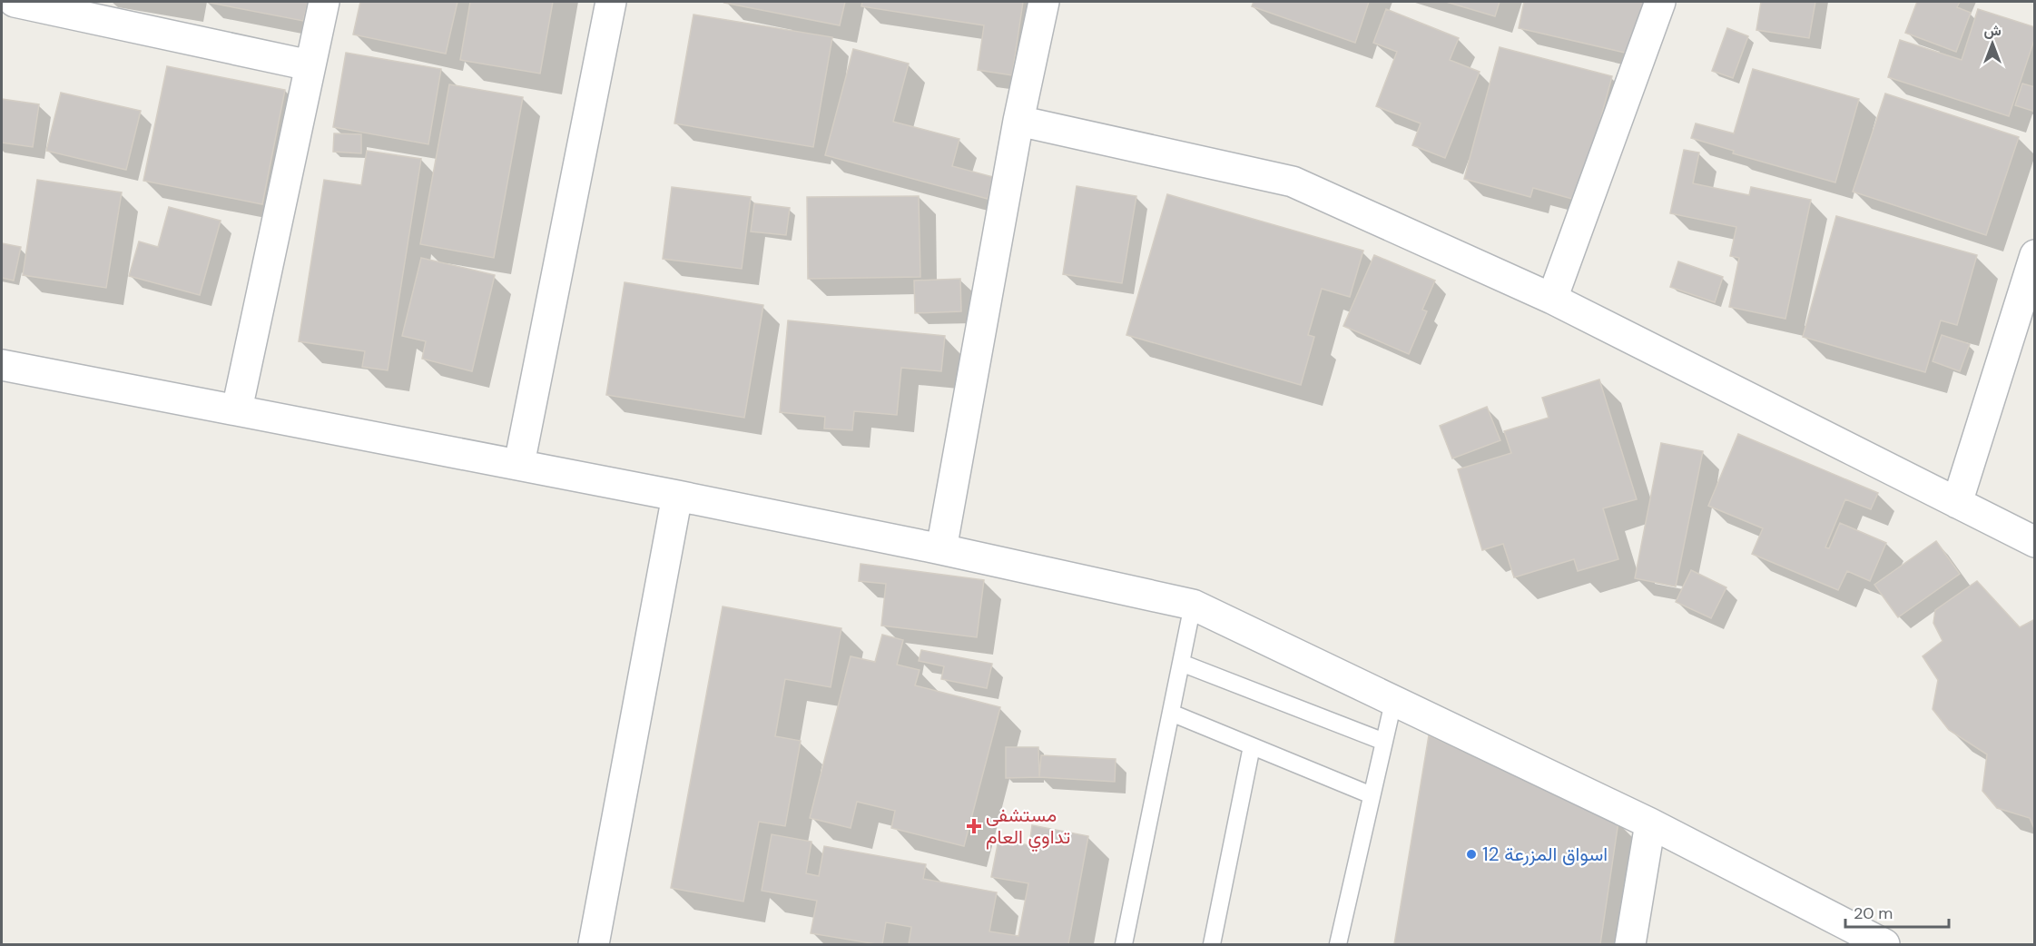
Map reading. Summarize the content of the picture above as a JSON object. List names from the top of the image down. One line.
{"places":{"health":["مستشفى تداوي العام"],"other":["اسواق المزرعة 12"]},"scale_bar":"20 m","north":"top"}
